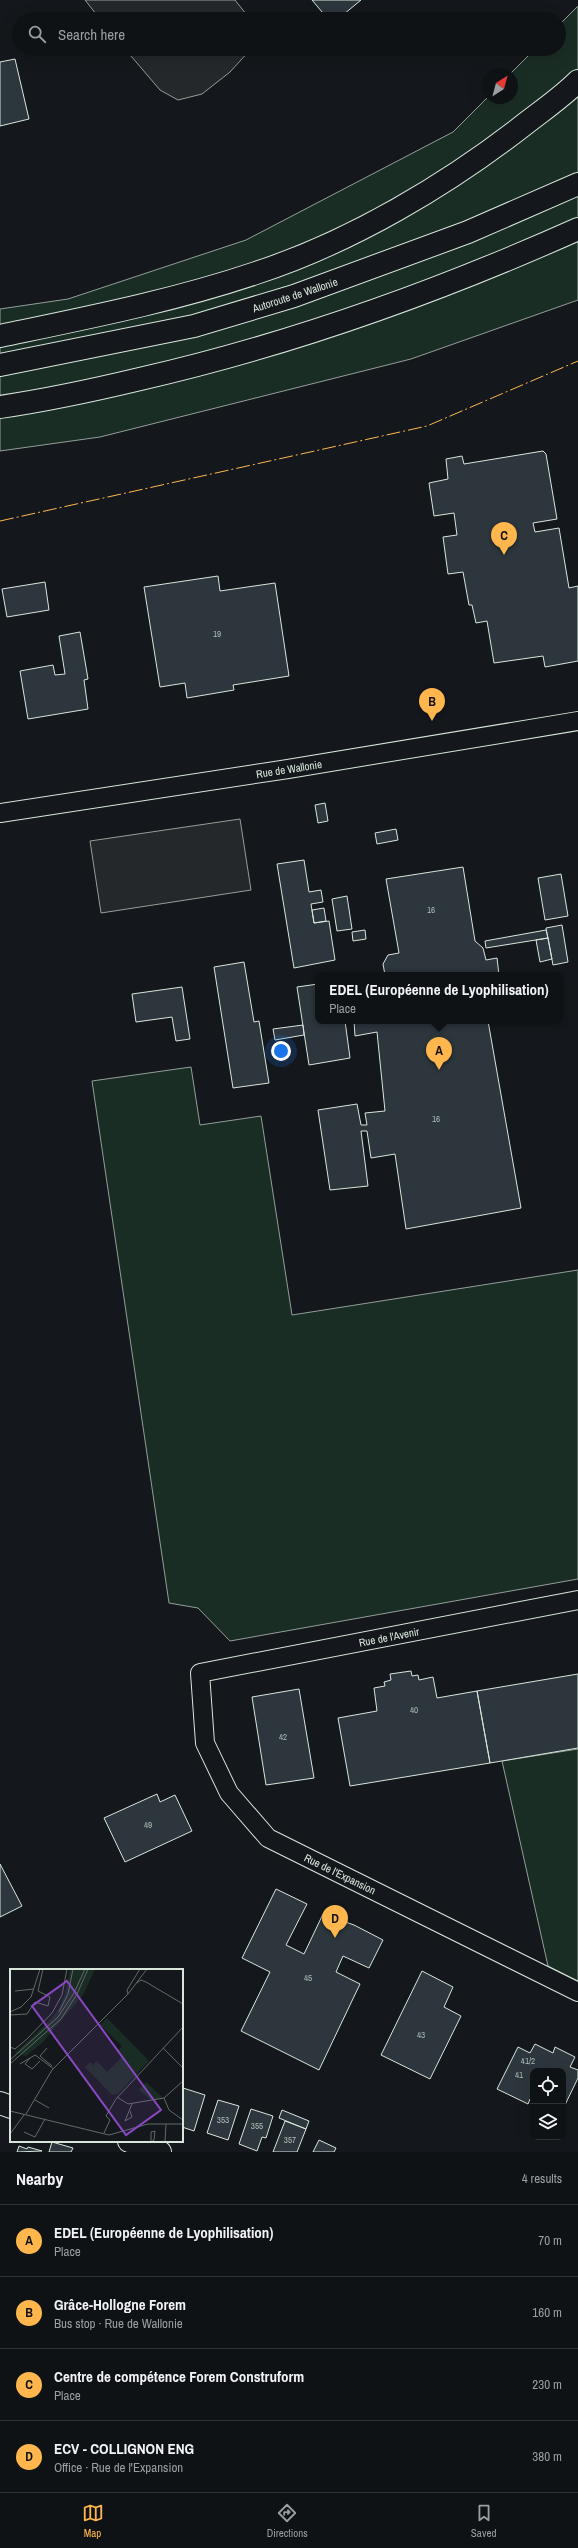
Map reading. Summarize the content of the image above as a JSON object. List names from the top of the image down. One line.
{"streets":{"main road":["Autoroute de Wallonie"],"street":["Rue de Wallonie","Rue de l'Avenir","Rue de l'Expansion"]},"crossings":[["Rue de l'Avenir","Rue de l'Expansion"]],"house_numbers":["19","16","16","40","42","49","45","43","41/2","41","353","355","357"],"north":"top right","page":{"search":"Search here","pins":["C","B","A","D"],"popup":["EDEL (Européenne de Lyophilisation)","Place"],"heading":["Nearby","4 results"],"list":[{"mark":"A","name":"EDEL (Européenne de Lyophilisation)","note":"Place","value":"70 m"},{"mark":"B","name":"Grâce-Hollogne Forem","note":"Bus stop · Rue de Wallonie","value":"160 m"},{"mark":"C","name":"Centre de compétence Forem Construform","note":"Place","value":"230 m"},{"mark":"D","name":"ECV - COLLIGNON ENG","note":"Office · Rue de l'Expansion","value":"380 m"}],"nav":["Map","Directions","Saved"]}}
